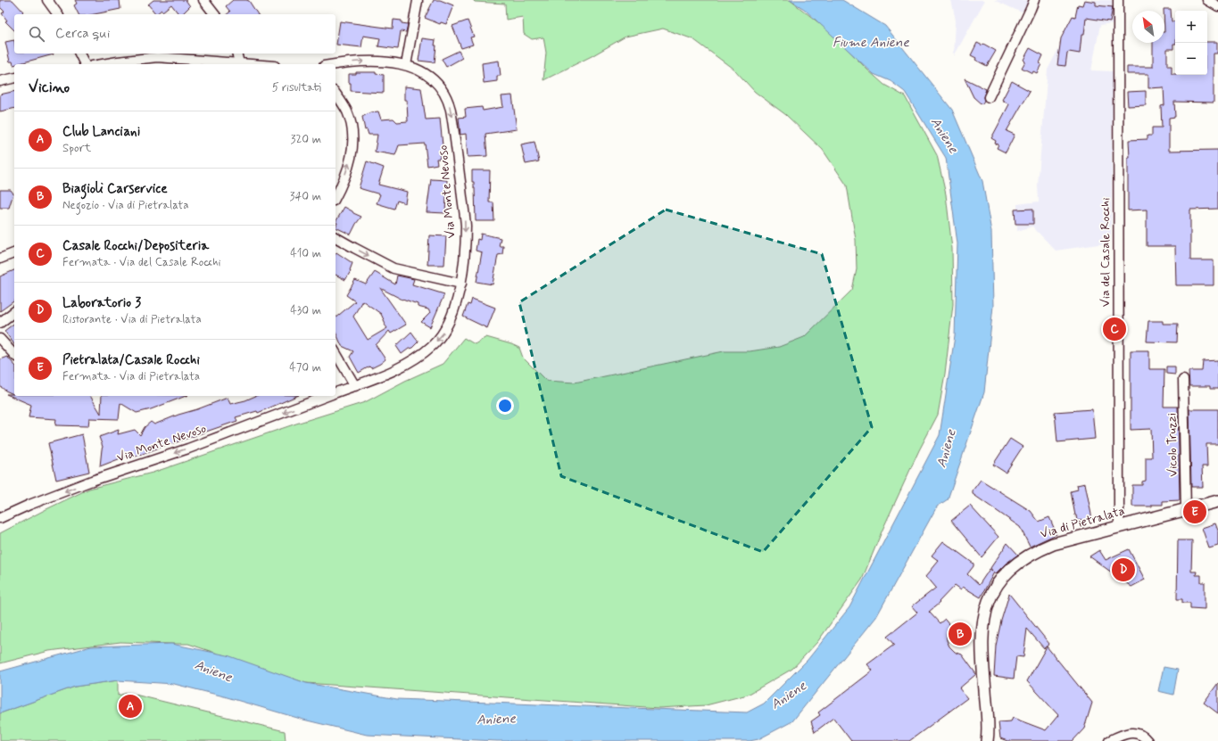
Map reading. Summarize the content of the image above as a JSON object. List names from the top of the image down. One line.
{"streets":{"street":["Via Monte Nevoso","Via del Casale Rocchi","Vicolo Truzzi","Via di Pietralata"]},"crossings":[["Via del Casale Rocchi","Via di Pietralata"],["Vicolo Truzzi","Via di Pietralata"]],"water":["Fiume Aniene","Aniene"],"north":"top left","page":{"map_buttons":["+","−"],"search":"Cerca qui","heading":["Vicino","5 risultati"],"list":[{"mark":"A","name":"Club Lanciani","note":"Sport","value":"320 m"},{"mark":"B","name":"Biagioli Carservice","note":"Negozio · Via di Pietralata","value":"340 m"},{"mark":"C","name":"Casale Rocchi/Depositeria","note":"Fermata · Via del Casale Rocchi","value":"410 m"},{"mark":"D","name":"Laboratorio 3","note":"Ristorante · Via di Pietralata","value":"430 m"},{"mark":"E","name":"Pietralata/Casale Rocchi","note":"Fermata · Via di Pietralata","value":"470 m"}],"pins":["C","E","D","B","A"]}}
